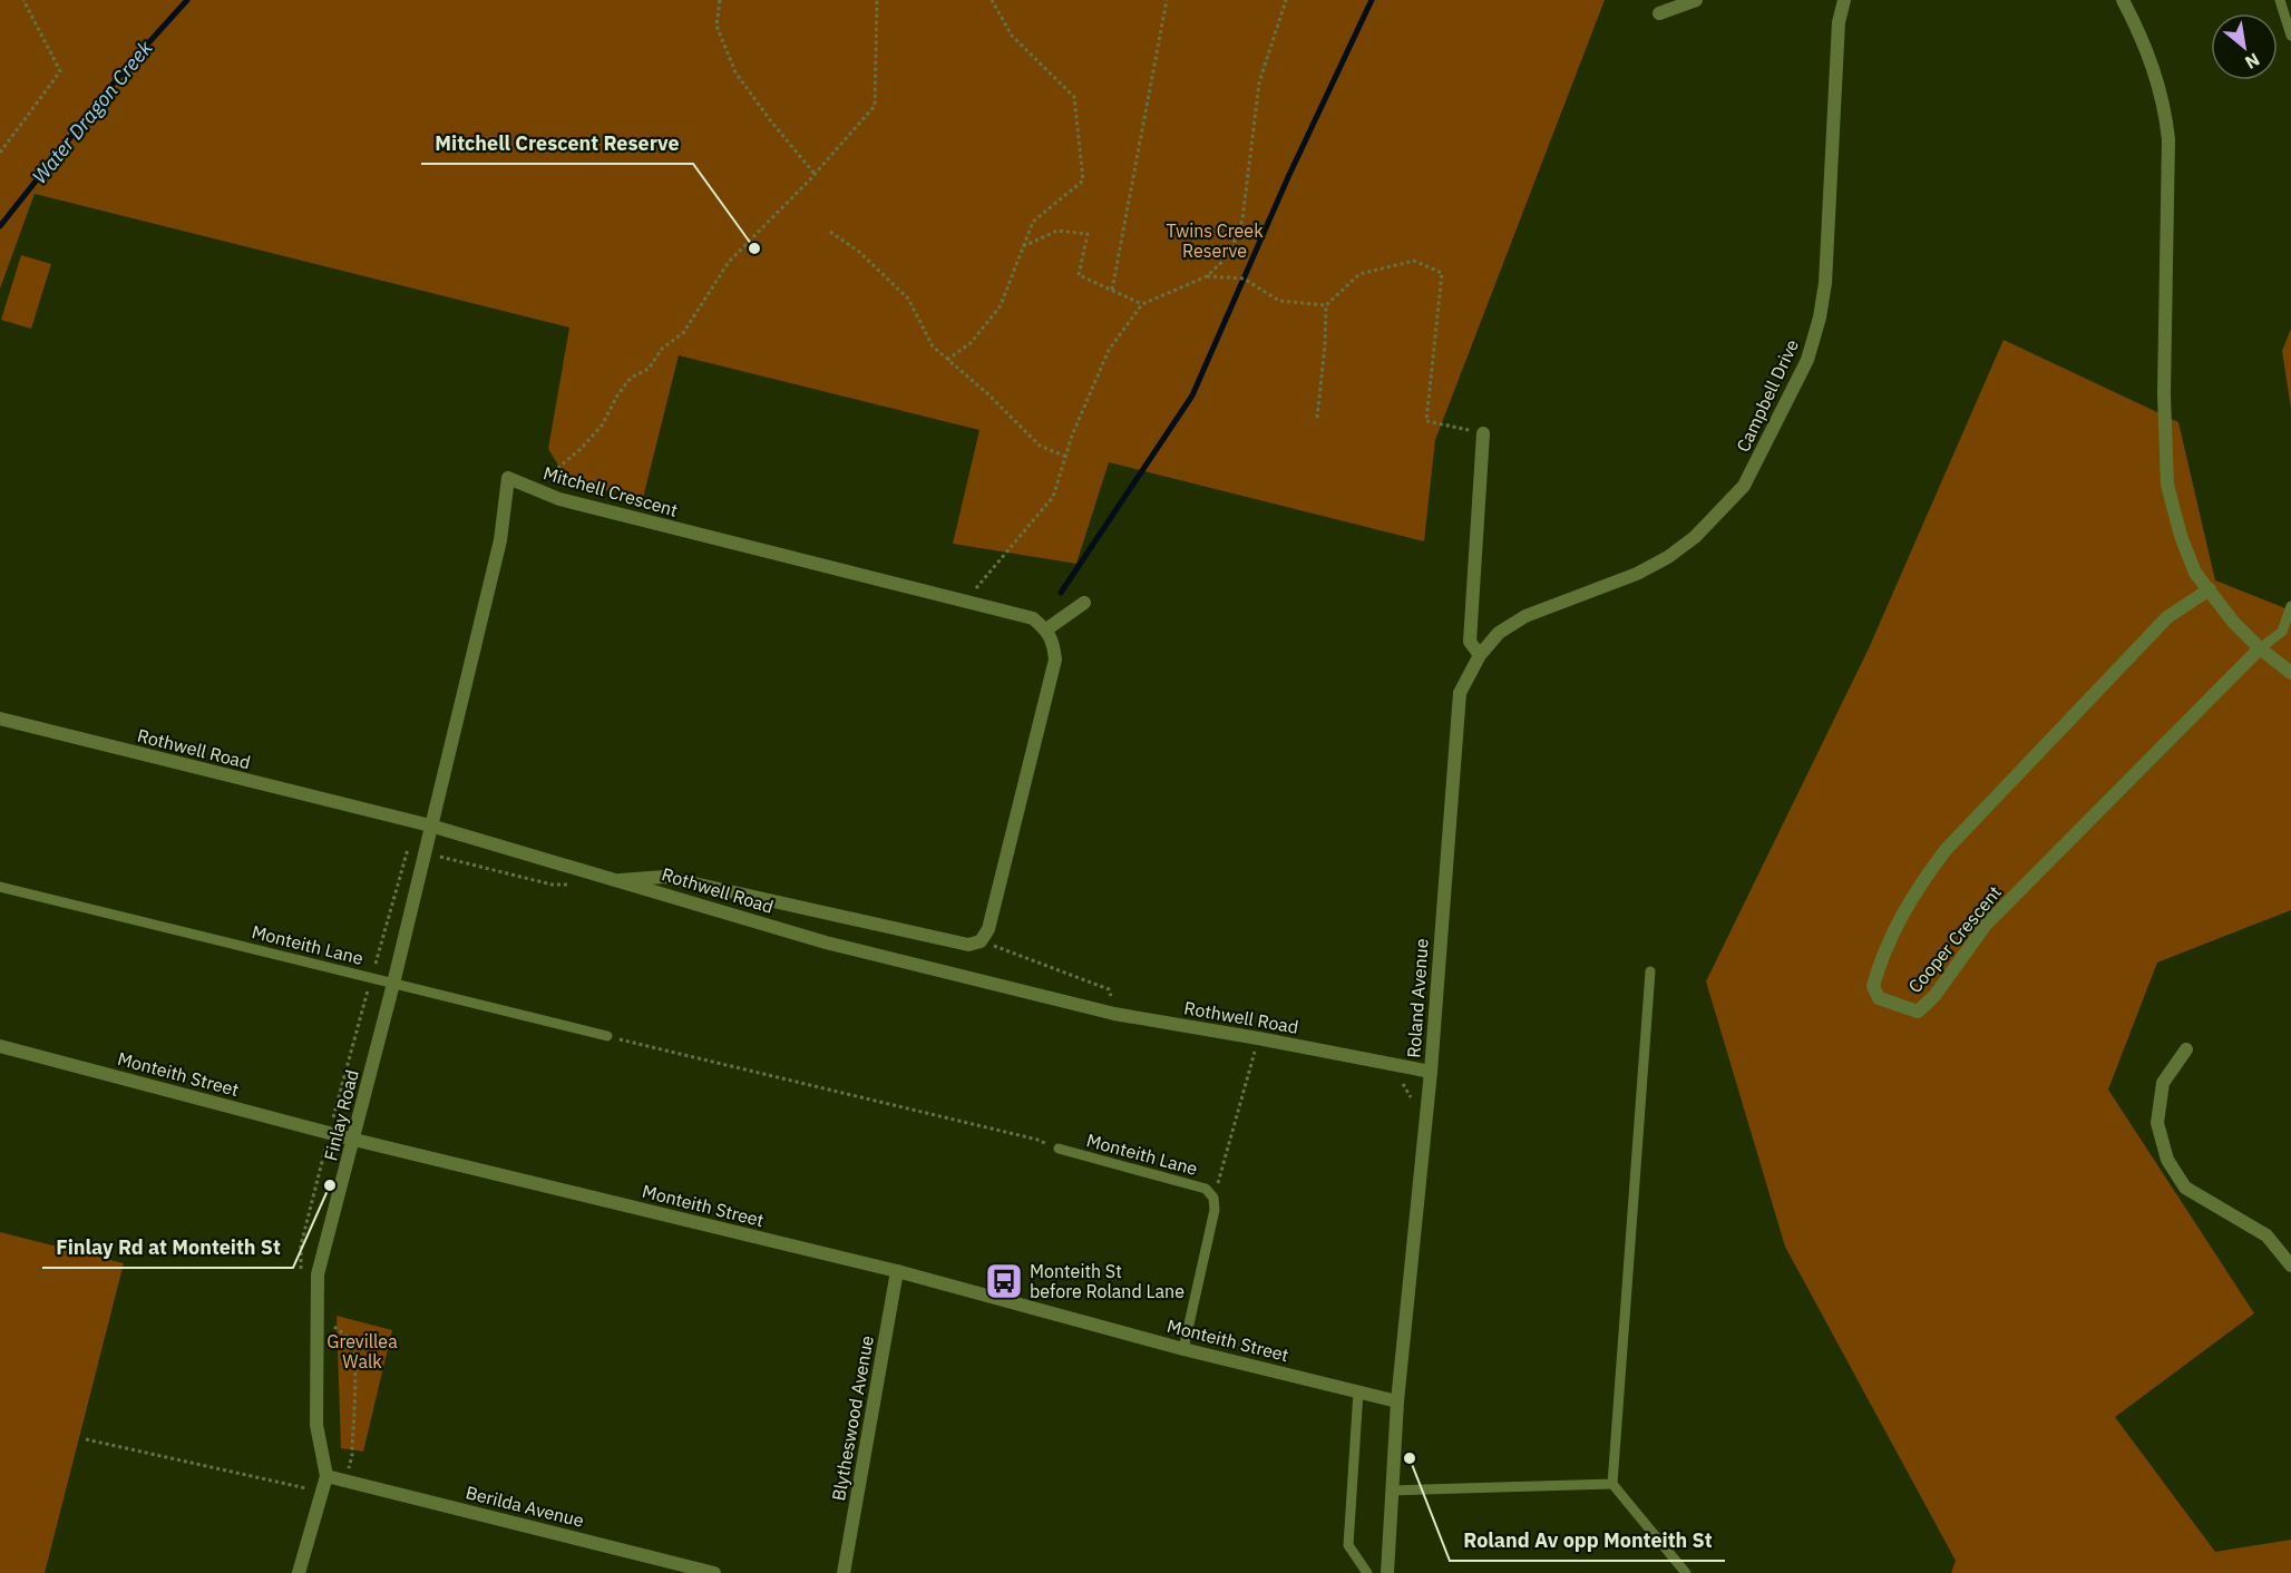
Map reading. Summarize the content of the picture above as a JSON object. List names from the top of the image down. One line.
{"streets":{"street":["Campbell Drive","Mitchell Crescent","Rothwell Road","Cooper Crescent","Roland Avenue","Monteith Street","Finlay Road","Blytheswood Avenue","Berilda Avenue"],"lane":["Monteith Lane"]},"crossings":[["Campbell Drive","Roland Avenue"],["Mitchell Crescent","Rothwell Road"],["Mitchell Crescent","Finlay Road"],["Rothwell Road","Roland Avenue"],["Rothwell Road","Finlay Road"],["Monteith Lane","Finlay Road"],["Roland Avenue","Monteith Street"],["Monteith Street","Finlay Road"],["Monteith Street","Blytheswood Avenue"],["Finlay Road","Berilda Avenue"]],"water":["Water Dragon Creek"],"parks":["Twins Creek Reserve","Grevillea Walk"],"places":{"other":["Mitchell Crescent Reserve","Finlay Rd at Monteith St","Roland Av opp Monteith St"],"bus stop":["Monteith St before Roland Lane"]},"north":"bottom right"}
